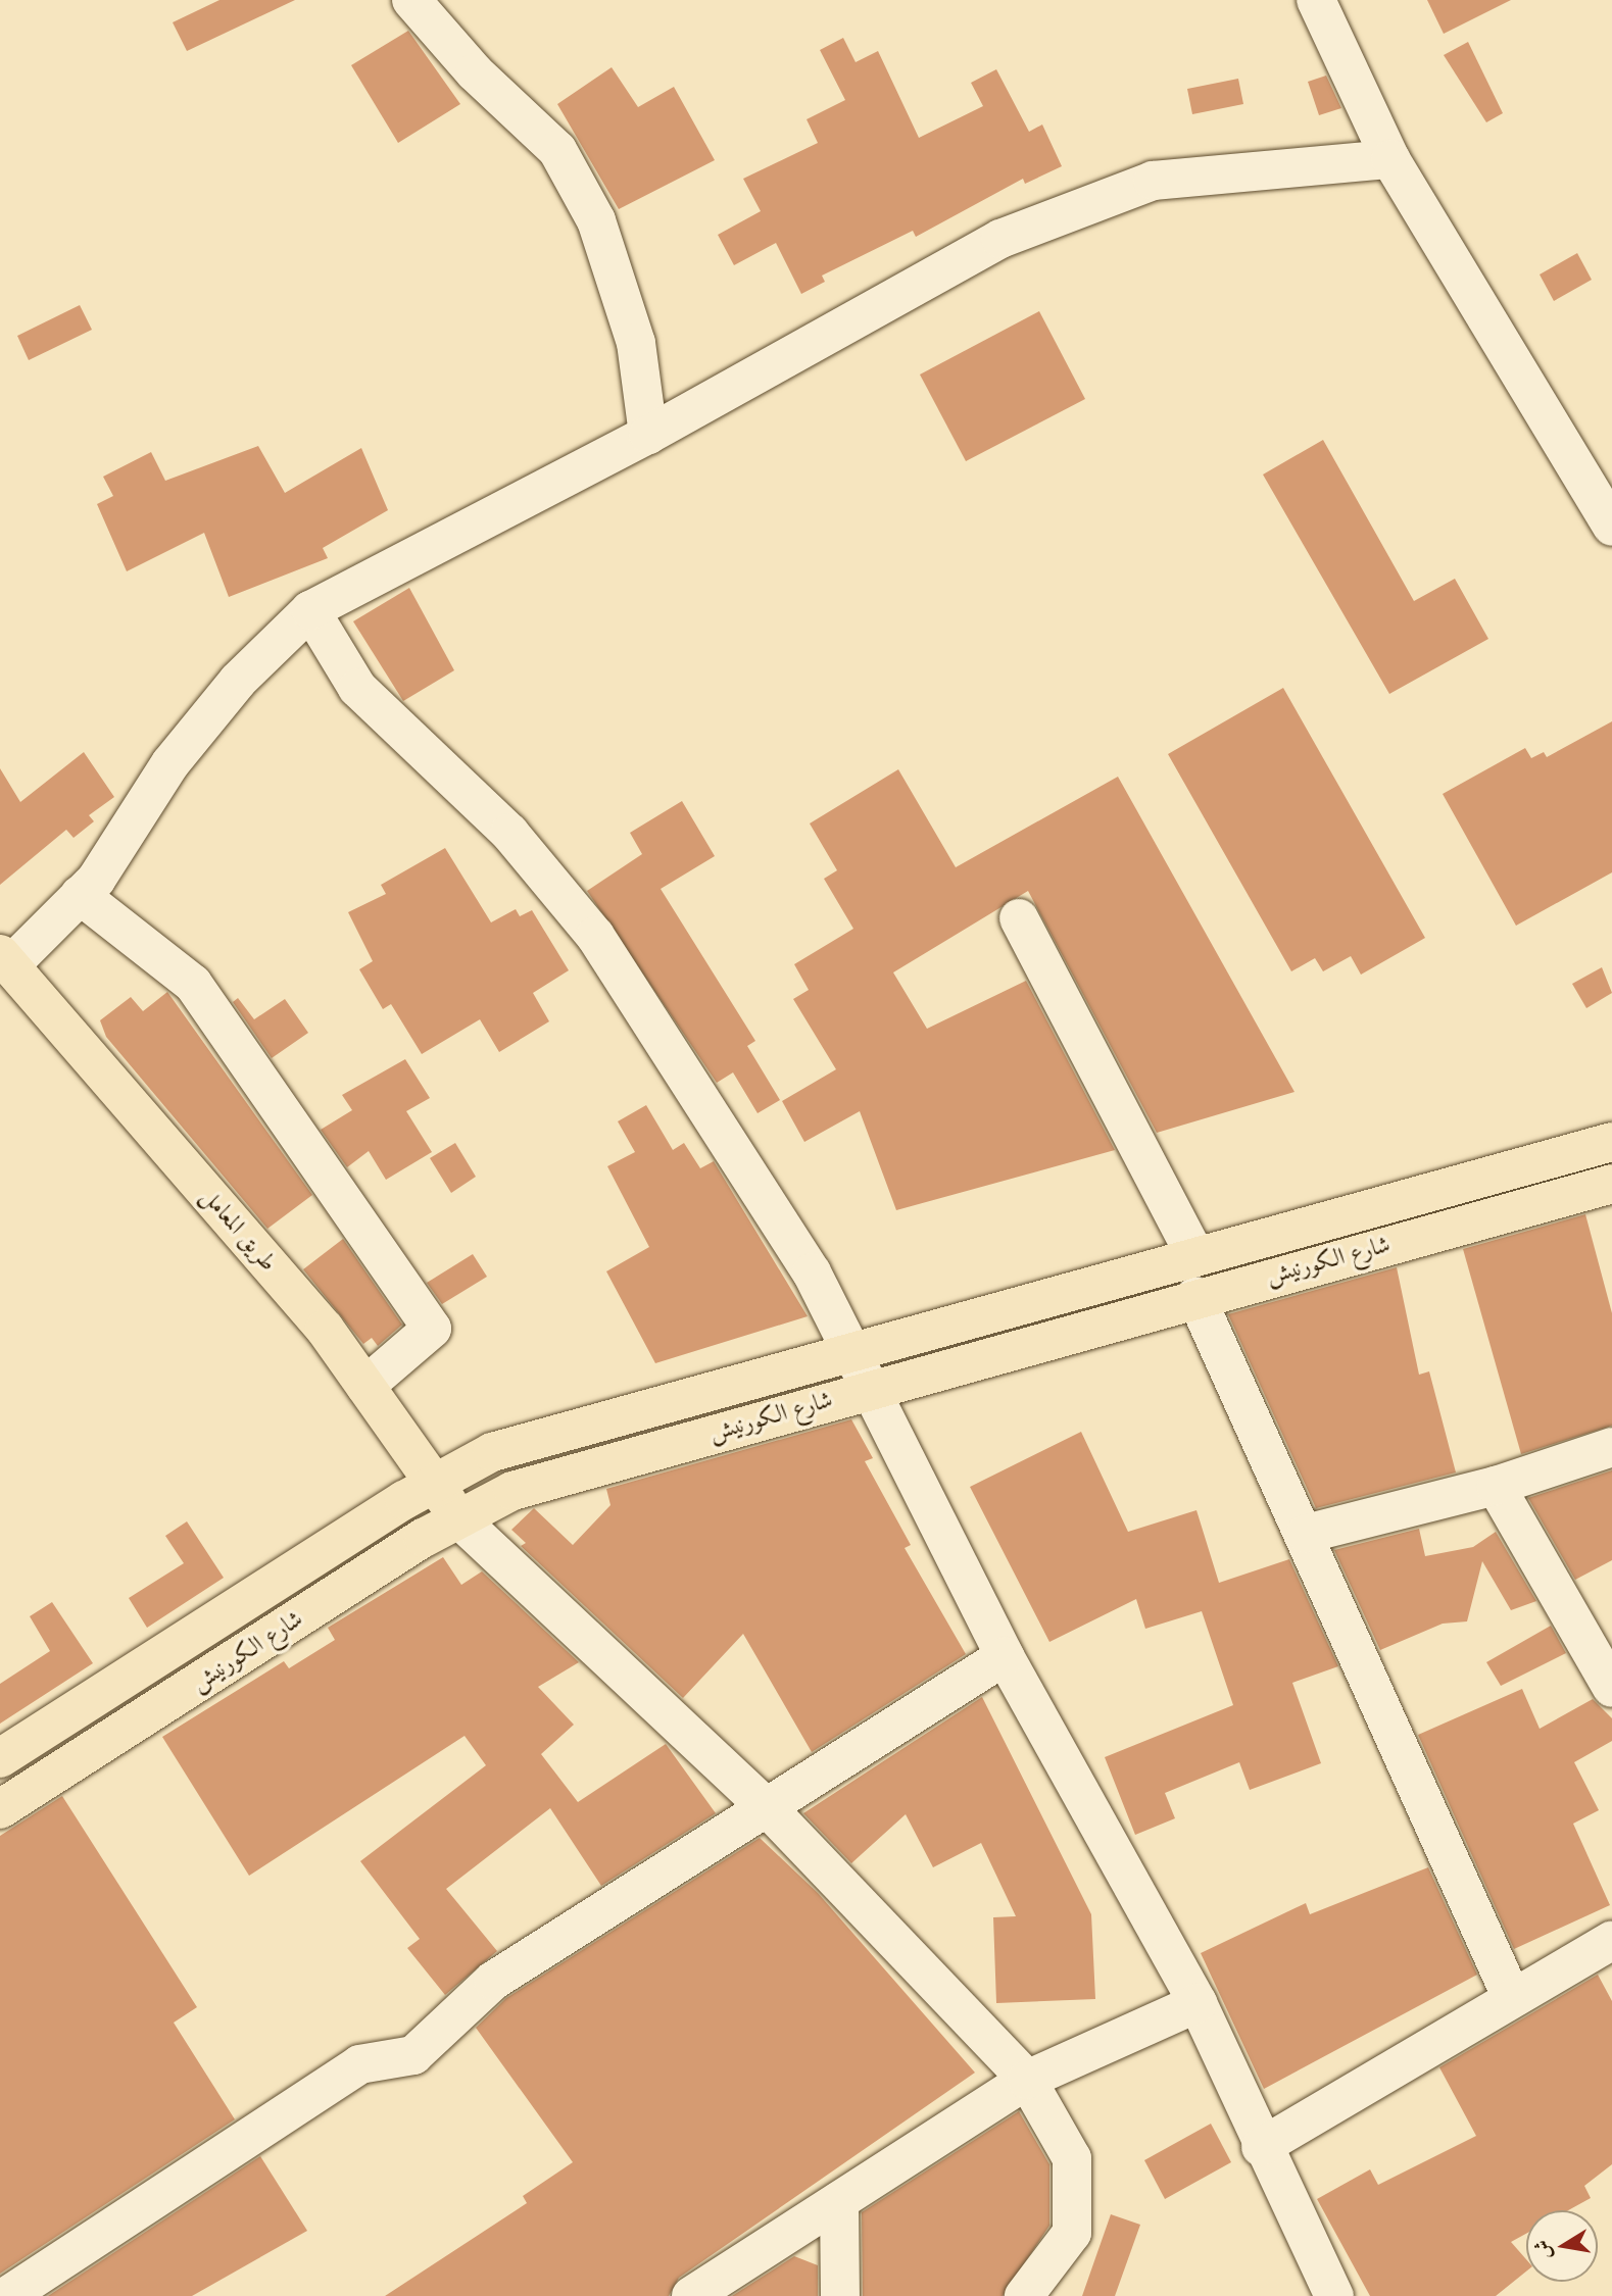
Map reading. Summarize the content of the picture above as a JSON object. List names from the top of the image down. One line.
{"streets":{"main road":["طريق المعامل","شارع الكورنيش"]},"crossings":[["طريق المعامل","شارع الكورنيش"]],"north":"left"}
